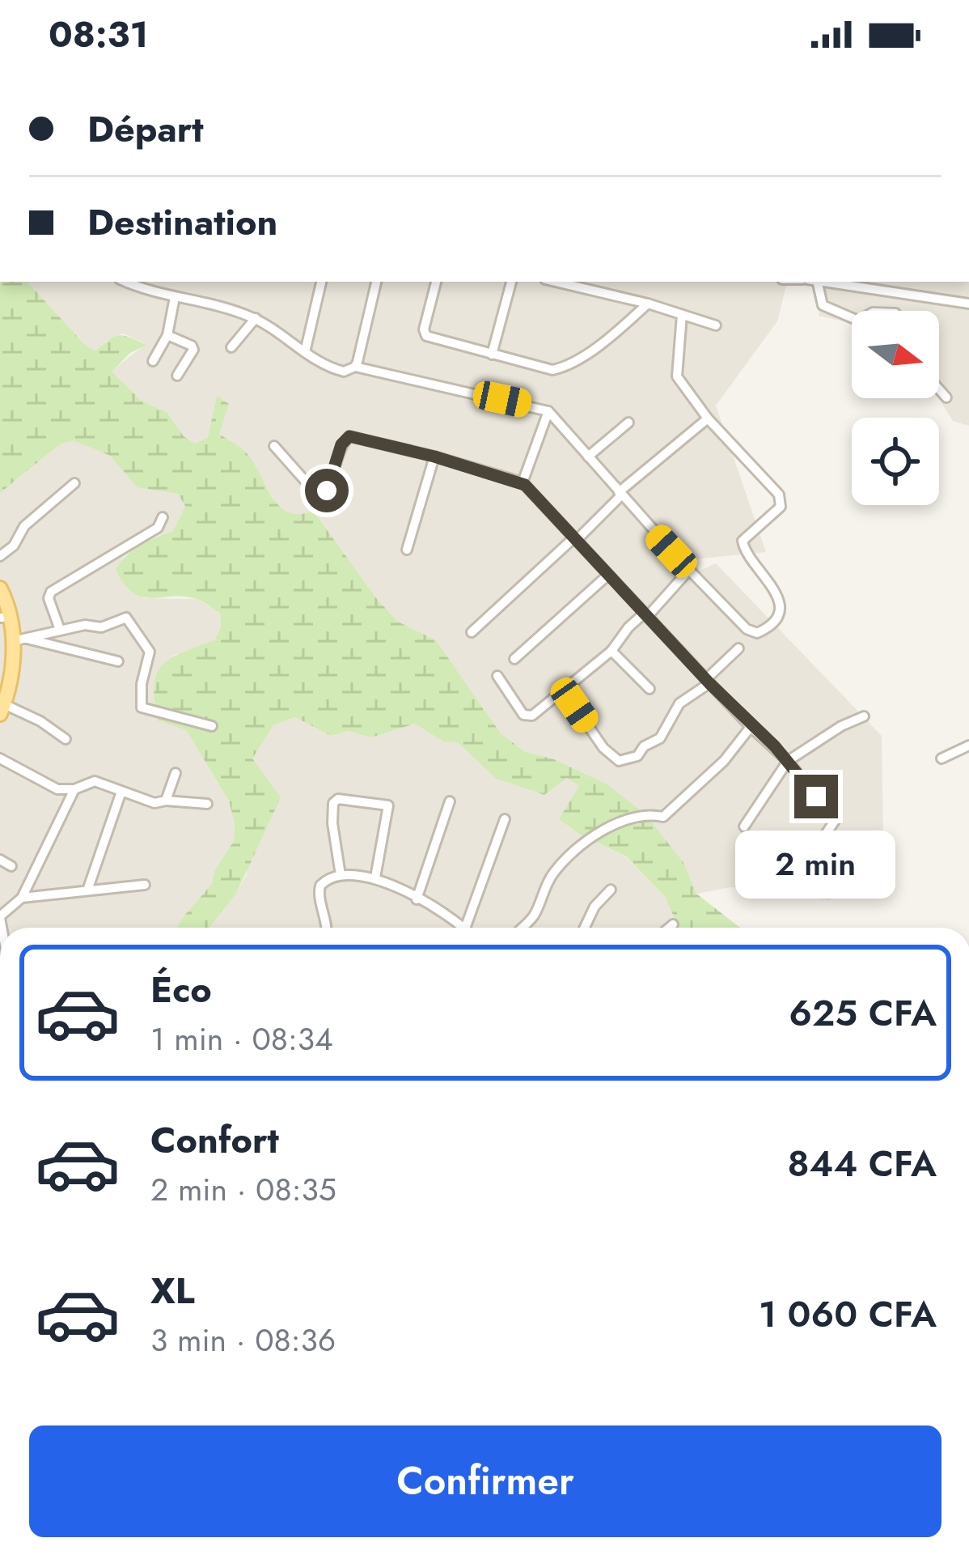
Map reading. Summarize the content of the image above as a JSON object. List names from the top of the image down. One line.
{"north":"right","page":{"status":"08:31","banner":["Départ","Destination"],"bubble":"2 min","list":[{"name":"Éco","note":"1 min · 08:34","value":"625 CFA"},{"name":"Confort","note":"2 min · 08:35","value":"844 CFA"},{"name":"XL","note":"3 min · 08:36","value":"1 060 CFA"}],"buttons":"Confirmer"}}
